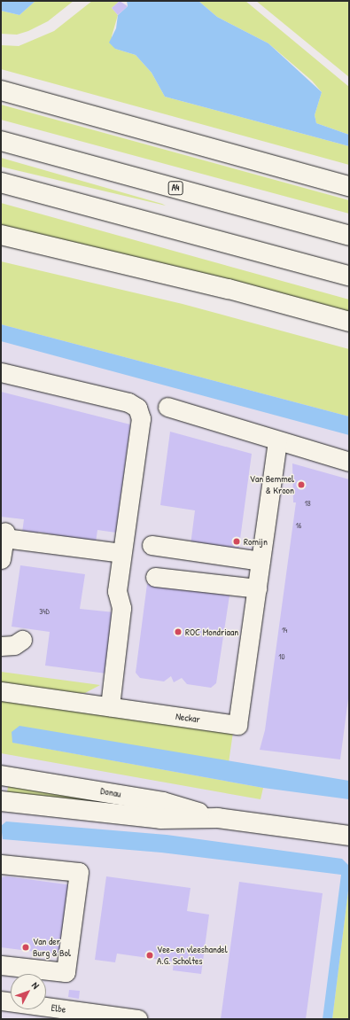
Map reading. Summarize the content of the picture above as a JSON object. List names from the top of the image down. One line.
{"streets":{"main road":["A4","Donau"],"street":["Neckar","Elbe"]},"places":["Van Bemmel & Kroon","Romijn","ROC Mondriaan","Van der Burg & Bol","Vee- en vleeshandel A.G. Scholtes"],"house_numbers":["18","16","34D","14","10"],"north":"top right"}
